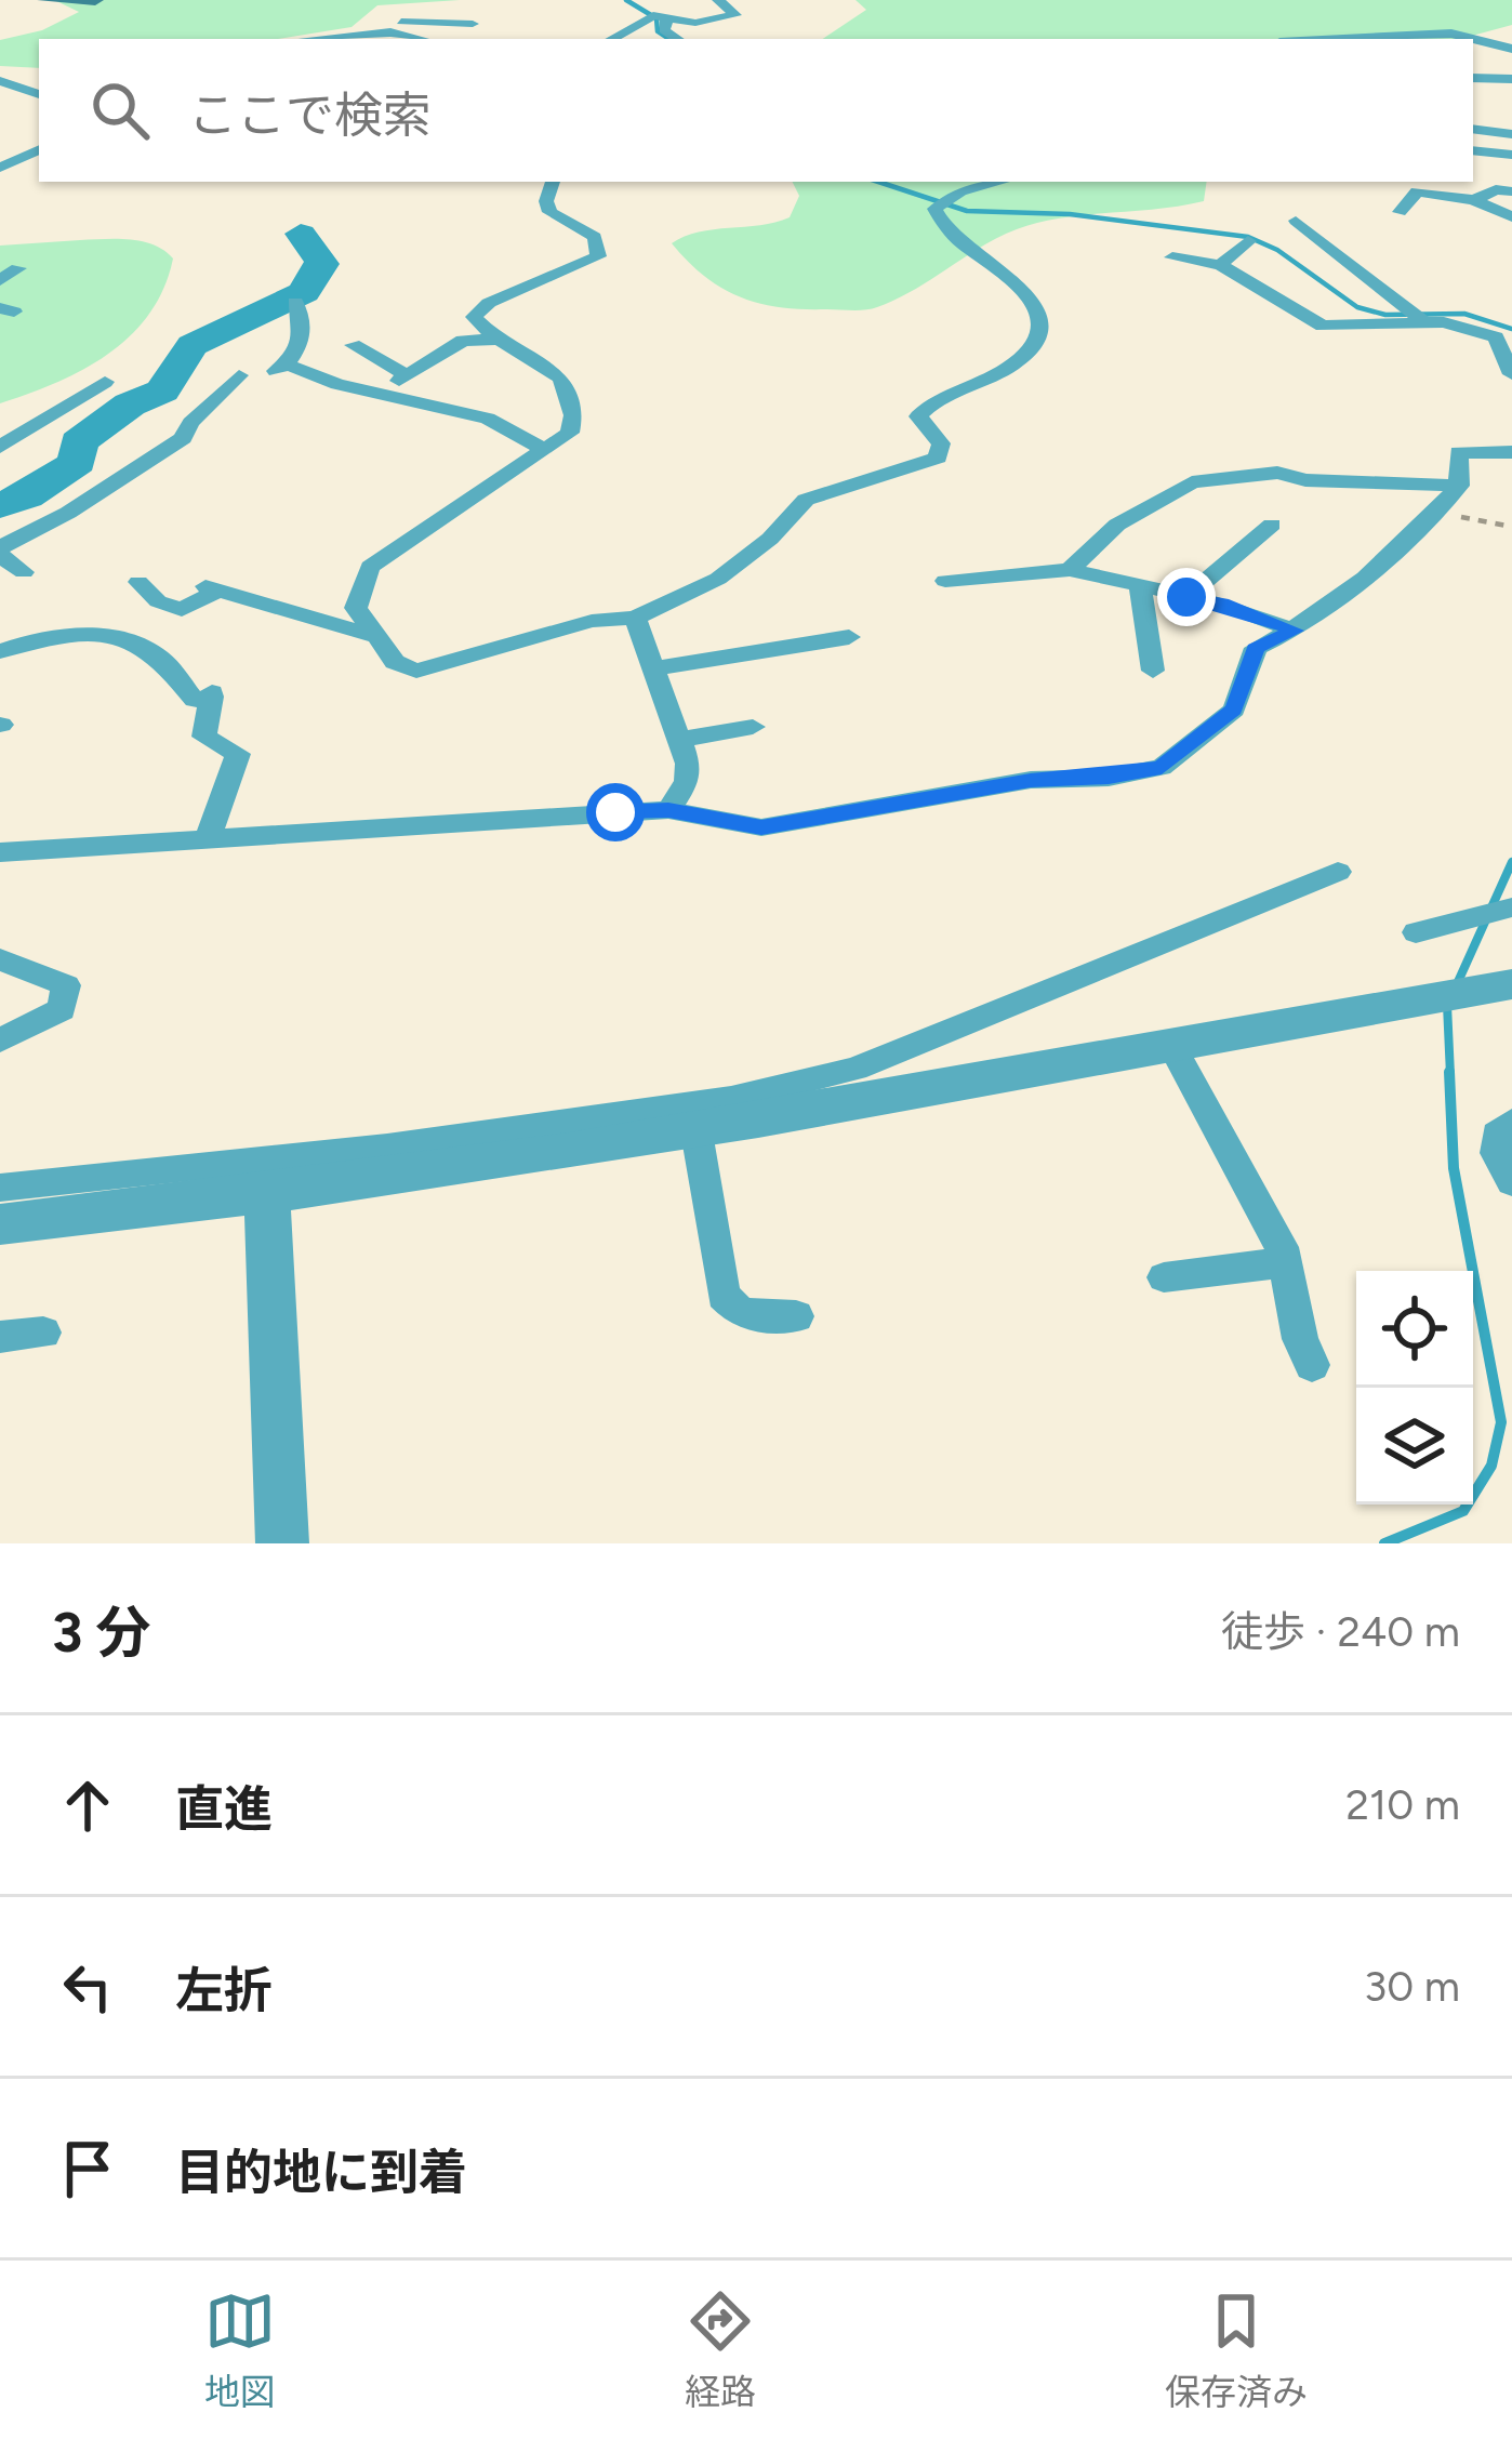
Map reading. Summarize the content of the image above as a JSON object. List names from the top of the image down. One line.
{"page":{"search":"ここで検索","heading":["3 分","徒歩 · 240 m"],"list":[["直進","210 m"],["左折","30 m"],"目的地に到着"],"nav":["地図","経路","保存済み"]}}
